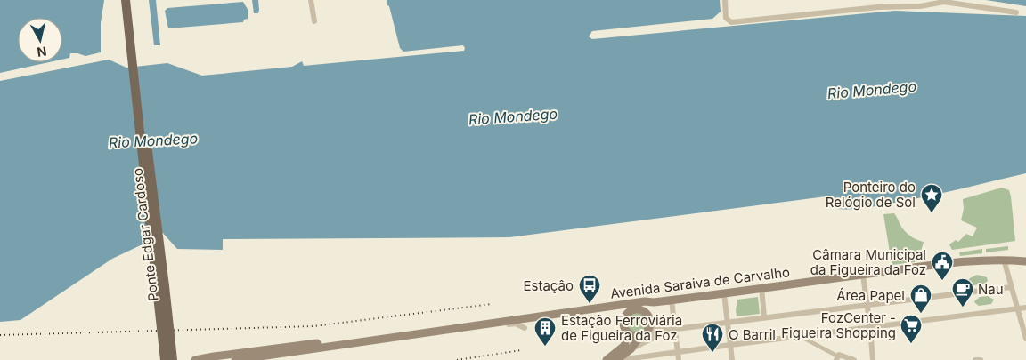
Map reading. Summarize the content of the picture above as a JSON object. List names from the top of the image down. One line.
{"streets":{"main road":["Ponte Edgar Cardoso","Avenida Saraiva de Carvalho"]},"water":["Rio Mondego"],"places":{"place":["Ponteiro do Relógio de Sol"],"public building":["Câmara Municipal da Figueira da Foz"],"bus stop":["Estaçâo"],"cafe":["Nau"],"shop":["Área Papel"],"supermarket":["FozCenter - Figueira Shopping"],"building":["Estação Ferroviária de Figueira da Foz"],"restaurant":["O Barril"]},"north":"bottom"}
